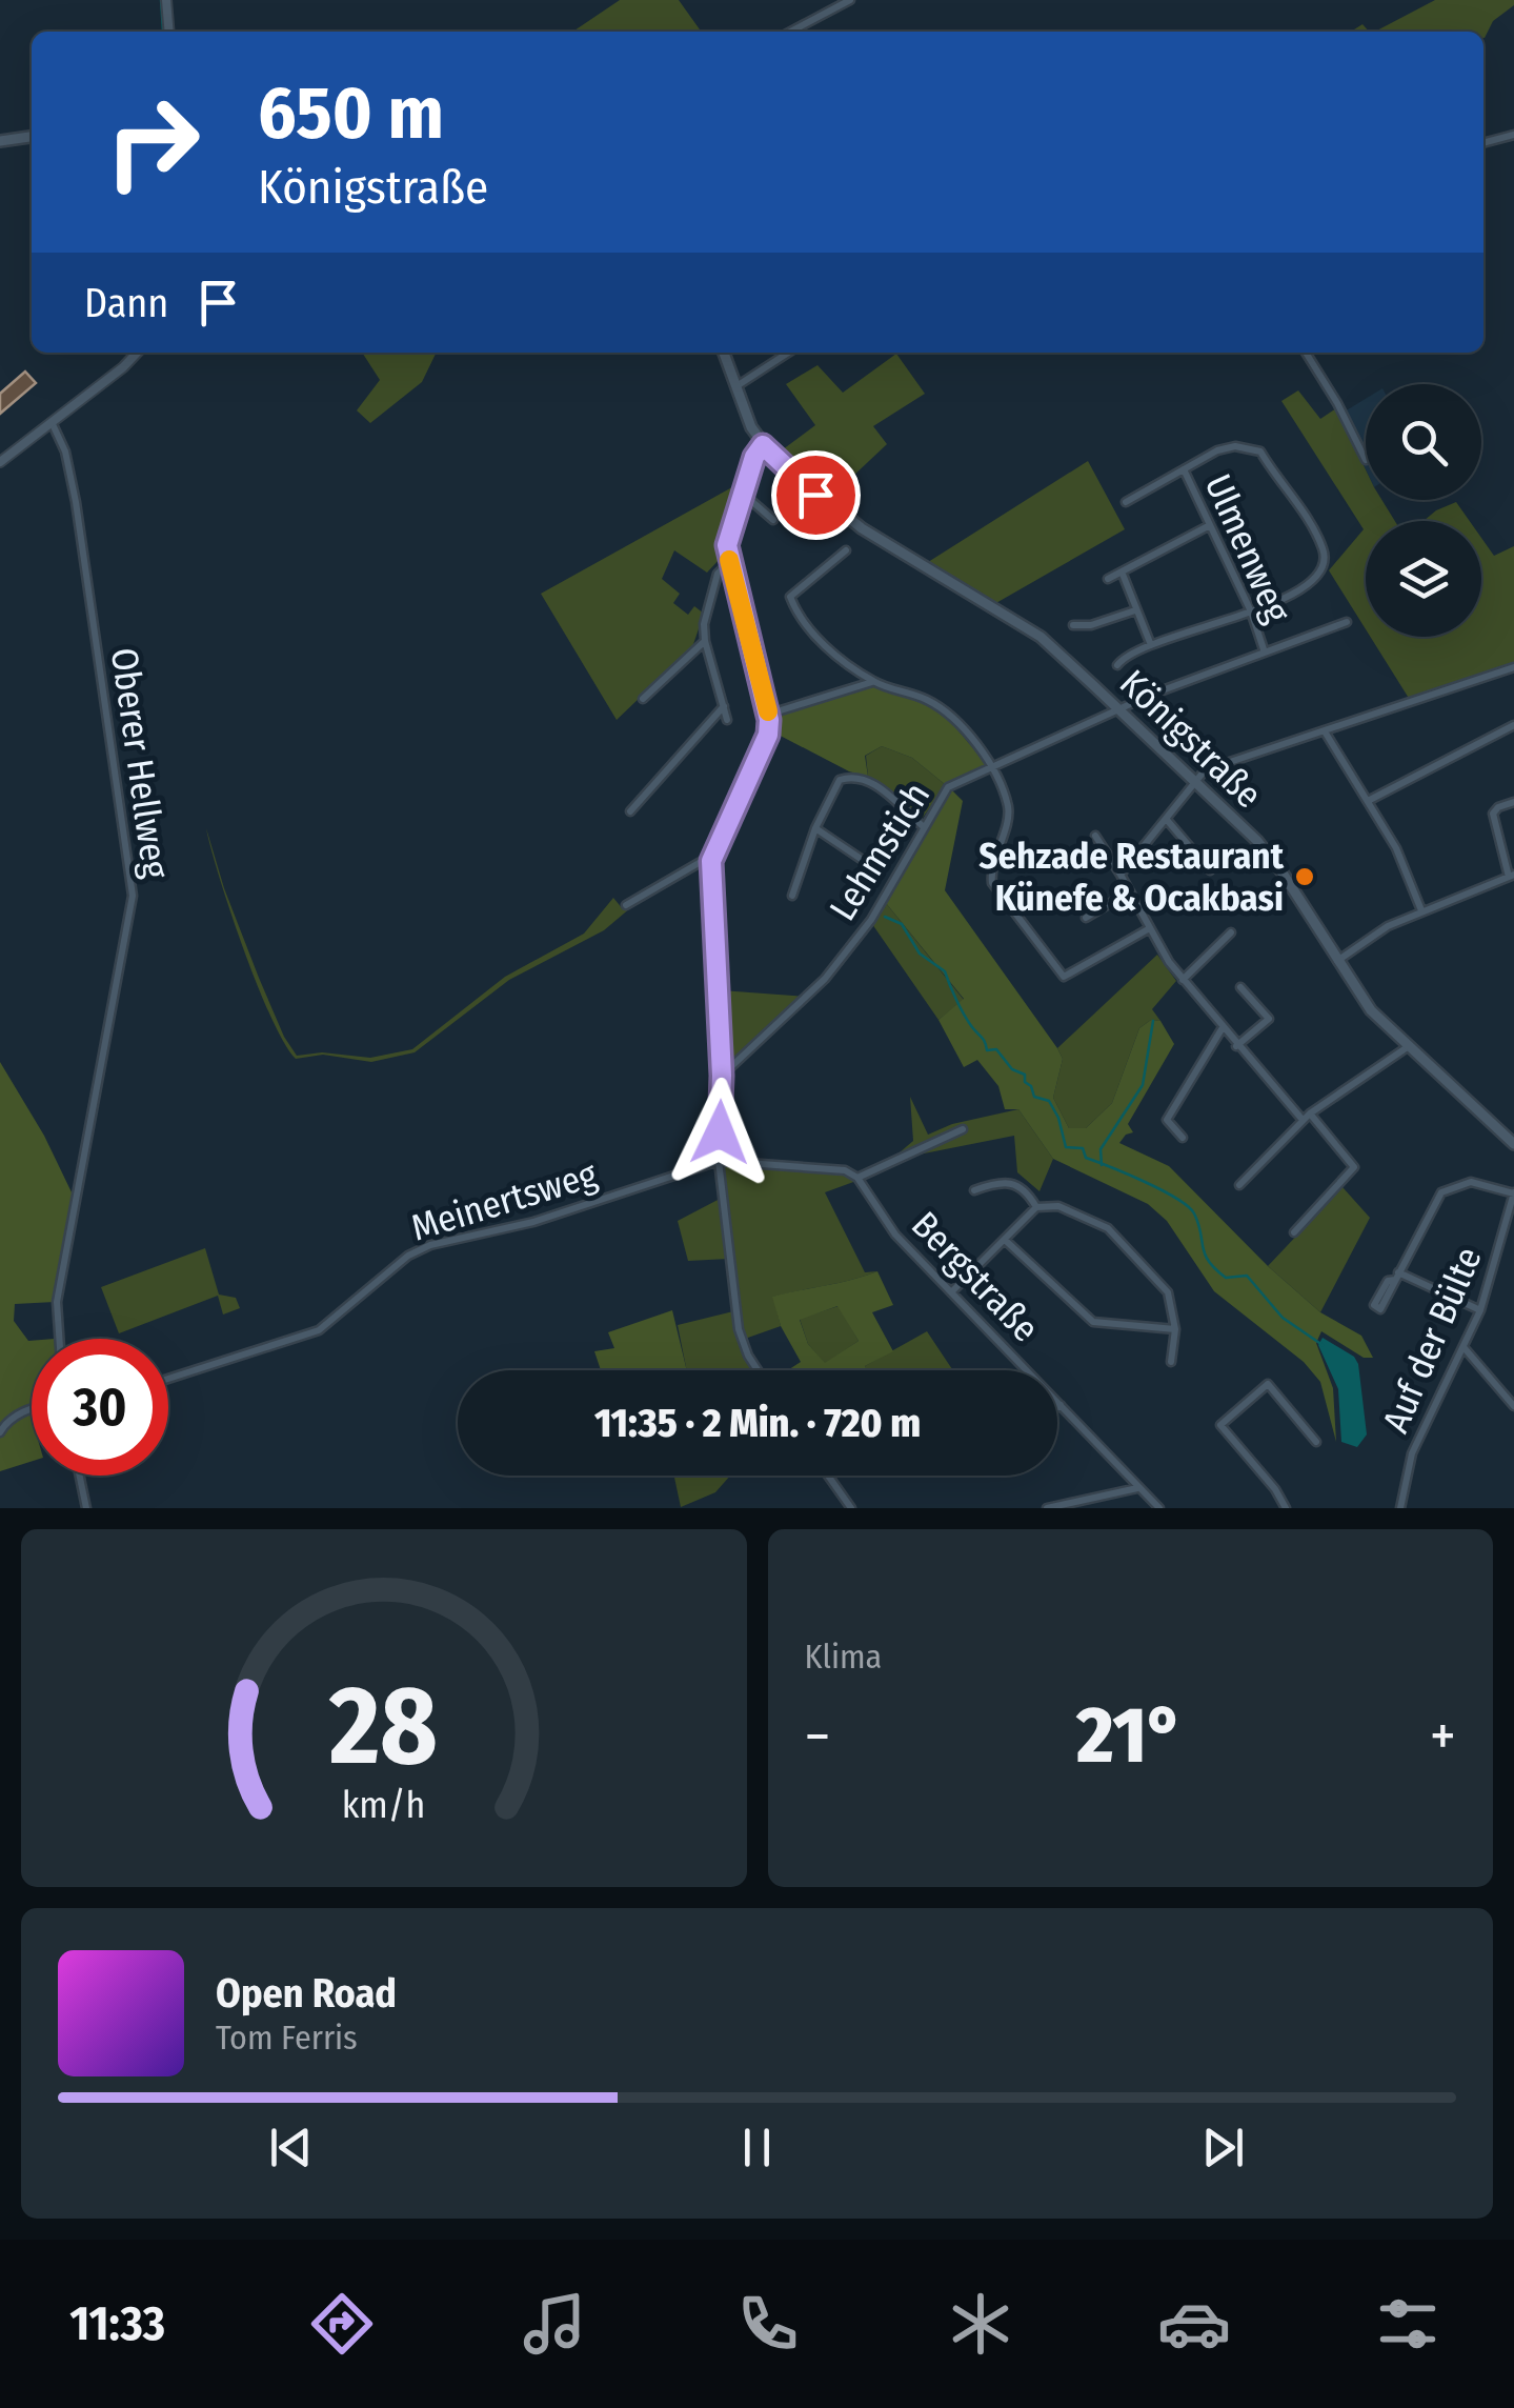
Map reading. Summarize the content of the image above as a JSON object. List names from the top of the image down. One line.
{"streets":{"main road":["Königstraße"],"street":["Ulmenweg","Oberer Hellweg","Lehmstich","Meinertsweg","Bergstraße","Auf der Bülte"]},"crossings":[["Ulmenweg","Lehmstich"],["Königstraße","Lehmstich"]],"places":["Sehzade Restaurant Künefe & Ocakbasi"],"page":{"turn":["650 m","Königstraße"],"then":"Dann","limit":"30","trip":"11:35 · 2 Min. · 720 m","tile":"Klima","heat":["−","21°","+"],"song":["Open Road","Tom Ferris"],"tabs":"11:33","gauge":["28","km/h"]}}
